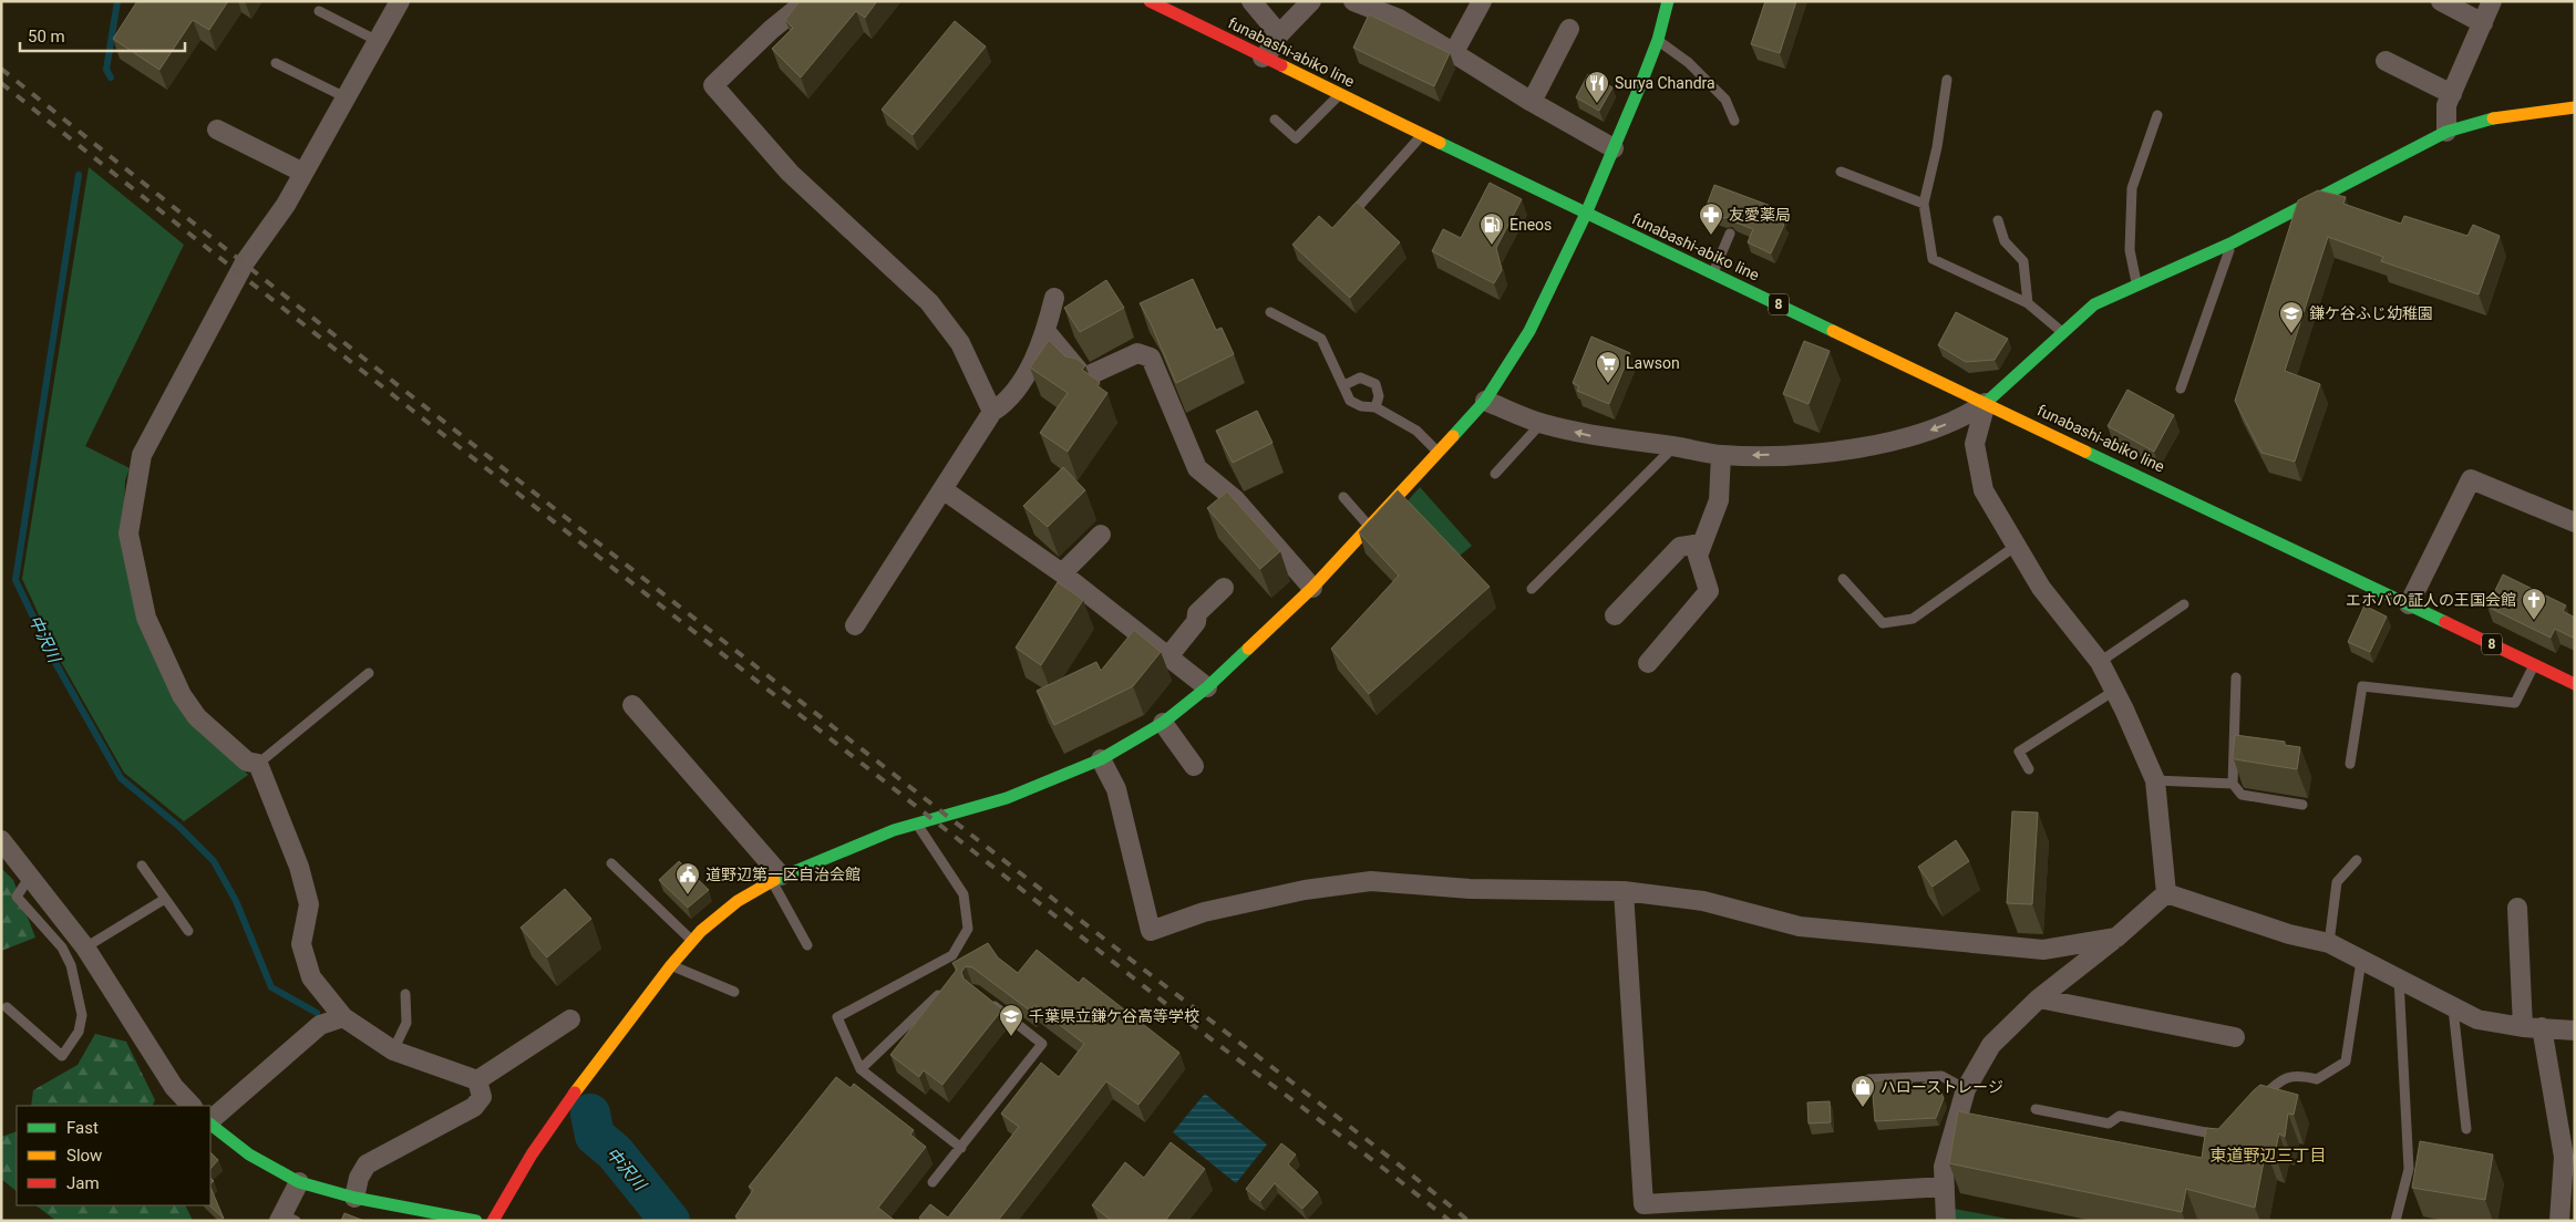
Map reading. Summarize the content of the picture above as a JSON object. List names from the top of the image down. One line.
{"streets":{"street":["funabashi-abiko line","8"]},"crossings":[["funabashi-abiko line","8"]],"districts":["東道野辺三丁目"],"water":["中沢川"],"places":{"restaurant":["Surya Chandra"],"pharmacy":["友愛薬局"],"fuel station":["Eneos"],"school or university":["鎌ケ谷ふじ幼稚園","千葉県立鎌ケ谷高等学校"],"supermarket":["Lawson"],"church":["エホバの証人の王国会館"],"public building":["道野辺第一区自治会館"],"shop":["ハローストレージ"]},"legend":["Fast","Slow","Jam"],"scale_bar":"50 m"}
